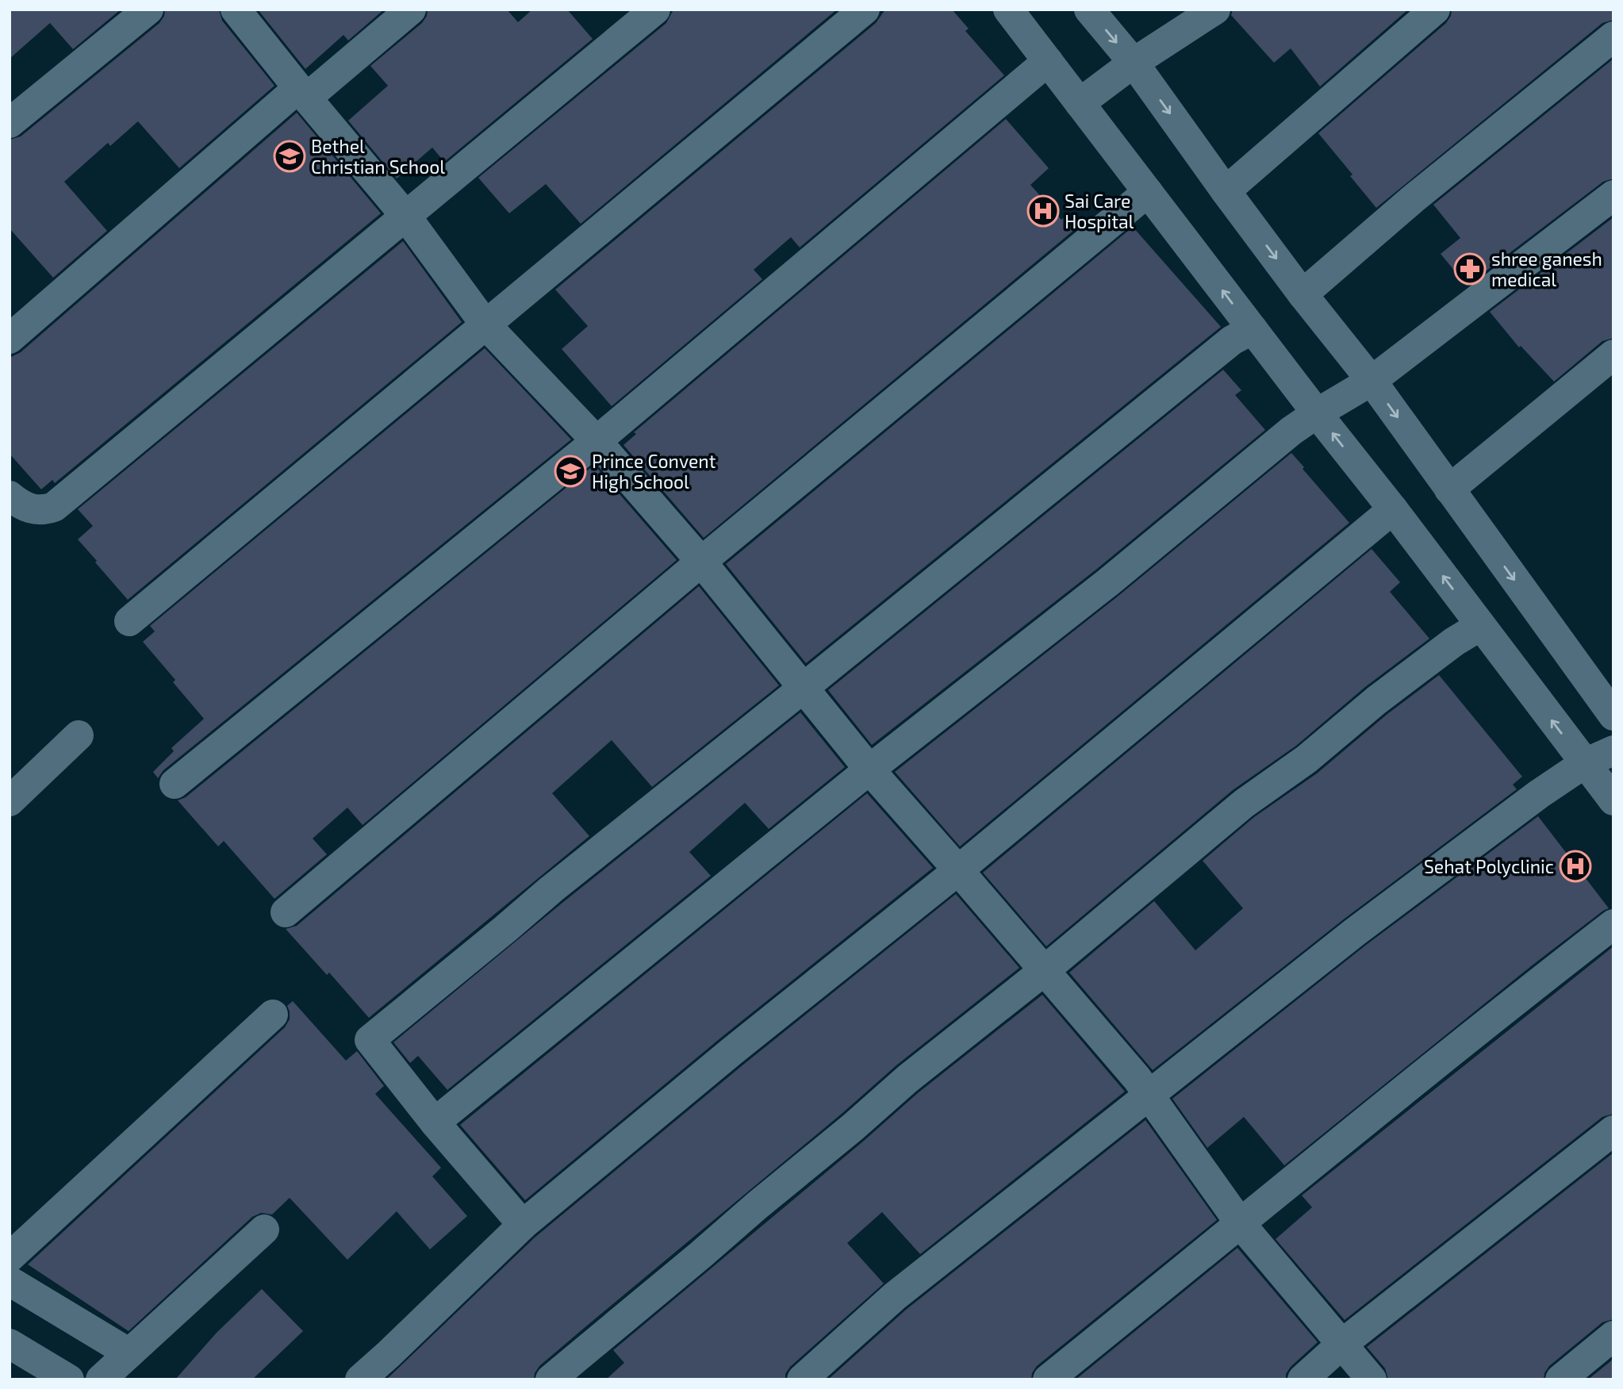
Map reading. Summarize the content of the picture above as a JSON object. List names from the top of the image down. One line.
{"places":{"school or university":["Bethel Christian School","Prince Convent High School"],"hospital":["Sai Care Hospital","Sehat Polyclinic"],"pharmacy":["shree ganesh medical"]}}
